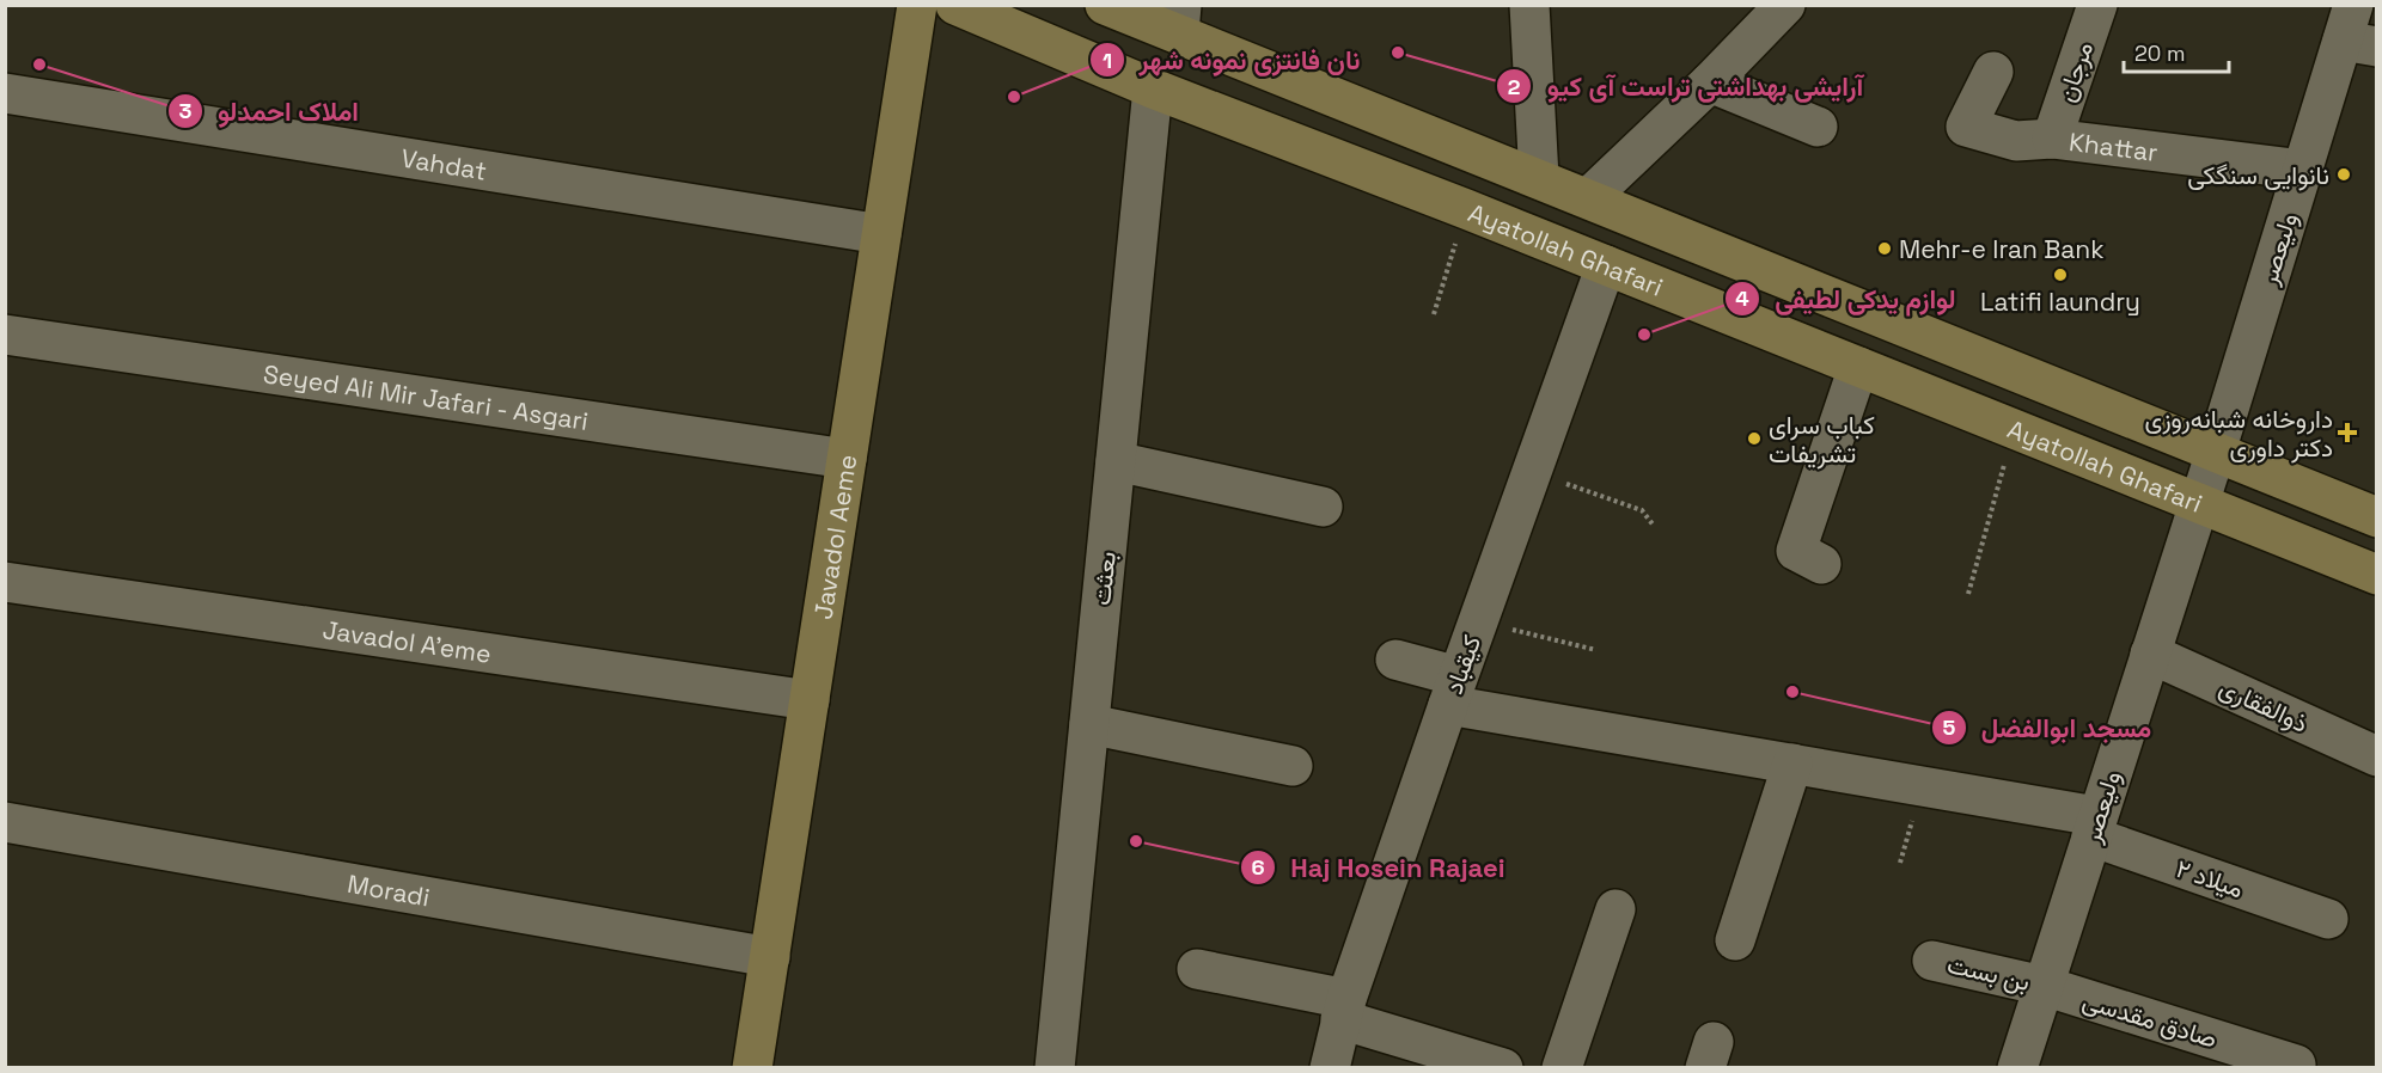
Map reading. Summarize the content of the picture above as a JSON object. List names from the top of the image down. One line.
{"streets":{"main road":["Ayatollah Ghafari","Javadol Aeme"],"street":["مرجان","Khattar","Vahdat","ولیعصر","Seyed Ali Mir Jafari - Asgari","بعثت","Javadol A'eme","کیقباد","ذوالفقاری","میلاد ۲","Moradi","بن بست","صادق مقدسی"]},"crossings":[["مرجان","Khattar"],["Khattar","ولیعصر"],["Vahdat","Javadol Aeme"],["ولیعصر","Ayatollah Ghafari"],["ولیعصر","ذوالفقاری"],["ولیعصر","میلاد ۲"],["ولیعصر","بن بست"],["ولیعصر","صادق مقدسی"],["Ayatollah Ghafari","بعثت"],["Ayatollah Ghafari","کیقباد"],["Seyed Ali Mir Jafari - Asgari","Javadol Aeme"],["Javadol Aeme","Javadol A'eme"],["Javadol Aeme","Moradi"],["کیقباد","میلاد ۲"],["بن بست","صادق مقدسی"]],"places":{"other":["آرایشی بهداشتی تراست آی کیو","املاک احمدلو","نان فانتزی نمونه شهر","نانوایی سنگکی","Mehr-e Iran Bank","Latifi laundry","لوازم یدکی لطیفی","کباب سرای تشریفات","مسجد ابوالفضل","Haj Hosein Rajaei"],"health":["داروخانه شبانه‌روزی دکتر داوری"]},"scale_bar":"20 m"}
